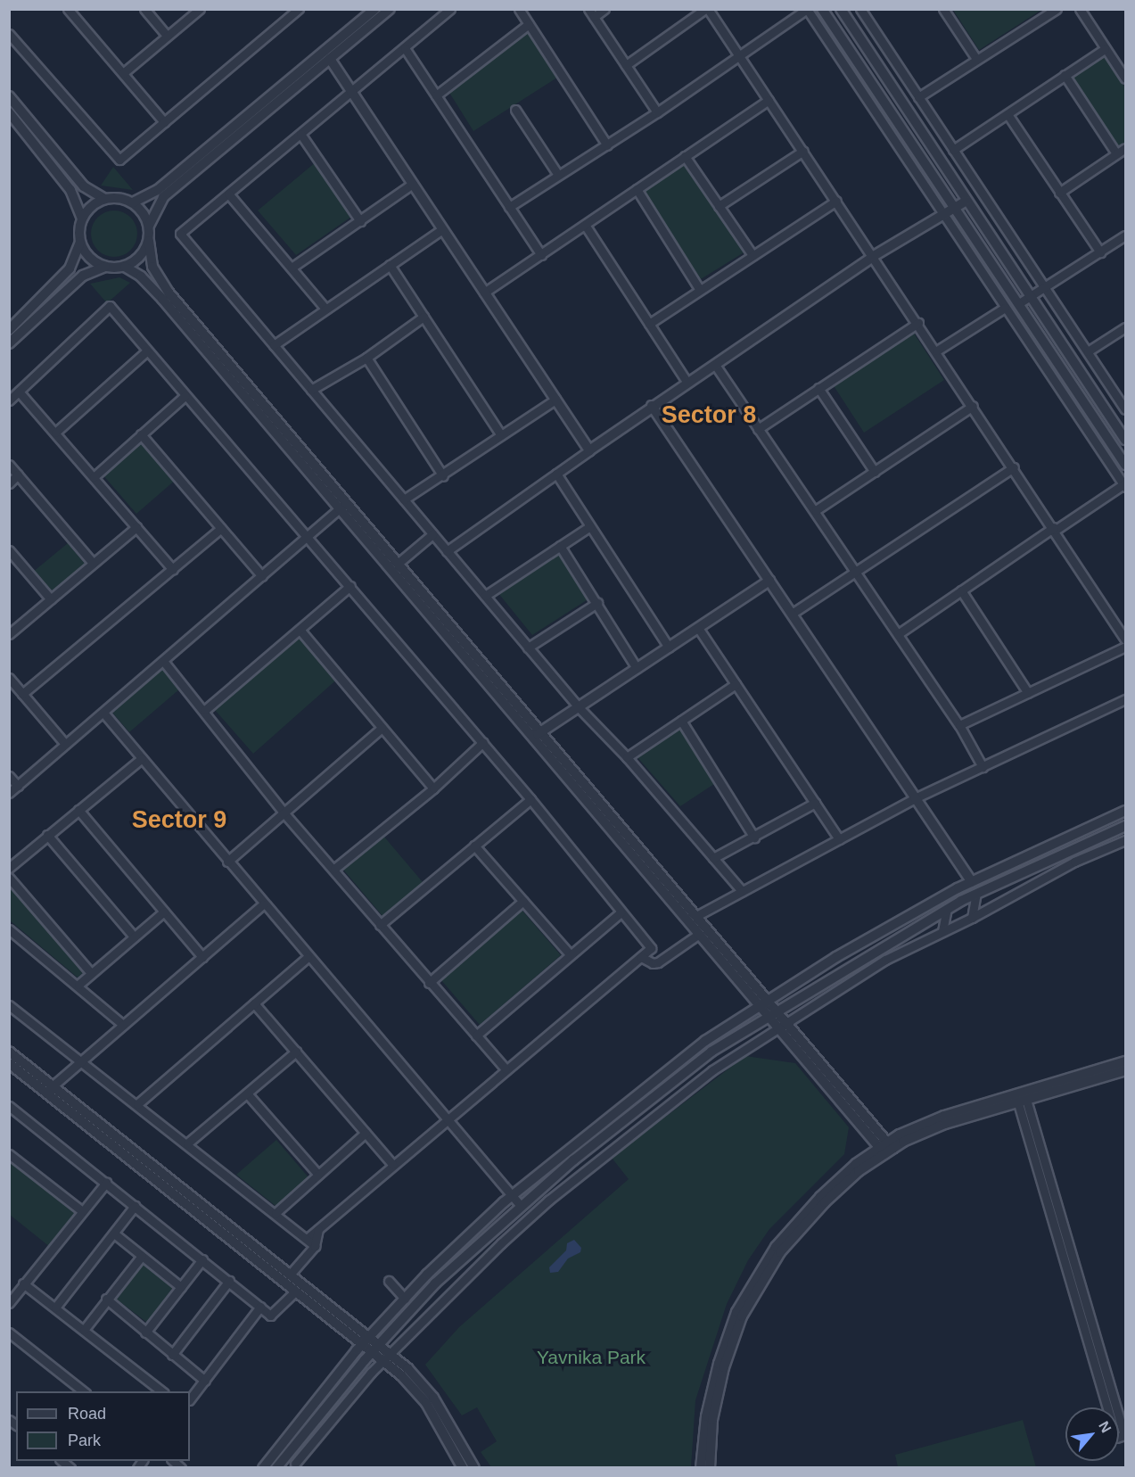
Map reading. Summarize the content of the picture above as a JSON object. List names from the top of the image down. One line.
{"districts":["Sector 8","Sector 9"],"parks":["Yavnika Park"],"legend":["Road","Park"],"north":"top right"}
